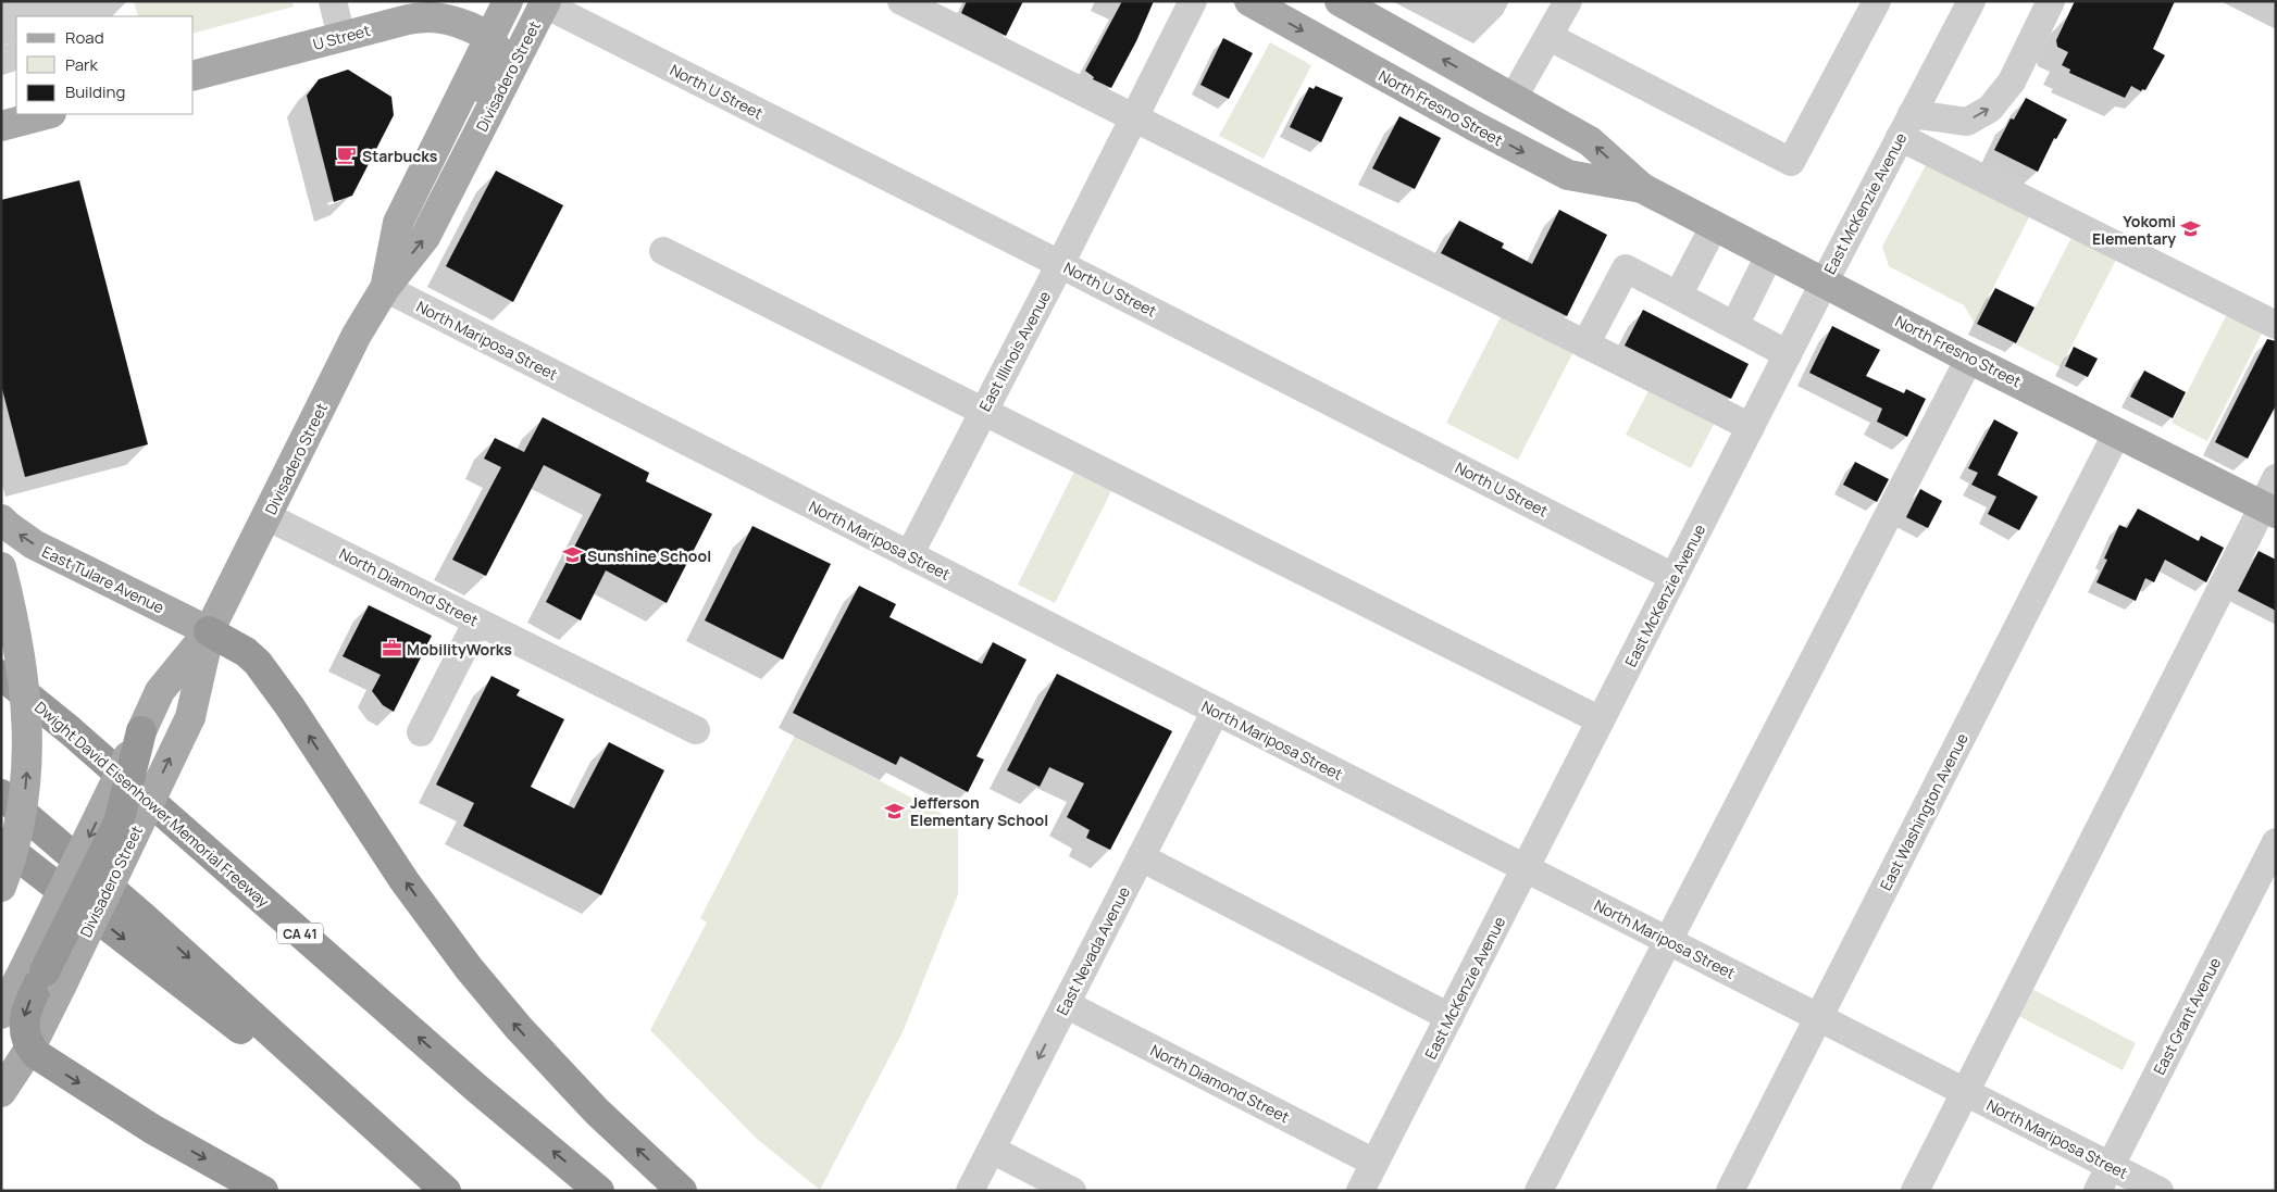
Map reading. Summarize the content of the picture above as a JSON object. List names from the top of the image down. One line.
{"streets":{"highway":["Dwight David Eisenhower Memorial Freeway","CA 41"],"main road":["U Street","Divisadero Street","North Fresno Street","East Tulare Avenue"],"street":["North U Street","East McKenzie Avenue","North Mariposa Street","East Illinois Avenue","North Diamond Street","East Washington Avenue","East Nevada Avenue","East Grant Avenue"]},"crossings":[["U Street","Divisadero Street"],["Divisadero Street","North U Street"],["Divisadero Street","North Mariposa Street"],["Divisadero Street","East Tulare Avenue"],["Divisadero Street","North Diamond Street"],["North U Street","East McKenzie Avenue"],["North U Street","East Illinois Avenue"],["North Fresno Street","East McKenzie Avenue"],["North Fresno Street","East Washington Avenue"],["East McKenzie Avenue","North Mariposa Street"],["East McKenzie Avenue","North Diamond Street"],["North Mariposa Street","East Illinois Avenue"],["North Mariposa Street","East Washington Avenue"],["North Mariposa Street","East Nevada Avenue"],["North Mariposa Street","East Grant Avenue"],["North Diamond Street","East Nevada Avenue"]],"one_way":["East Tulare Avenue"],"places":{"cafe":["Starbucks"],"school or university":["Yokomi Elementary","Sunshine School","Jefferson Elementary School"],"office":["MobilityWorks"]},"legend":["Road","Park","Building"]}
